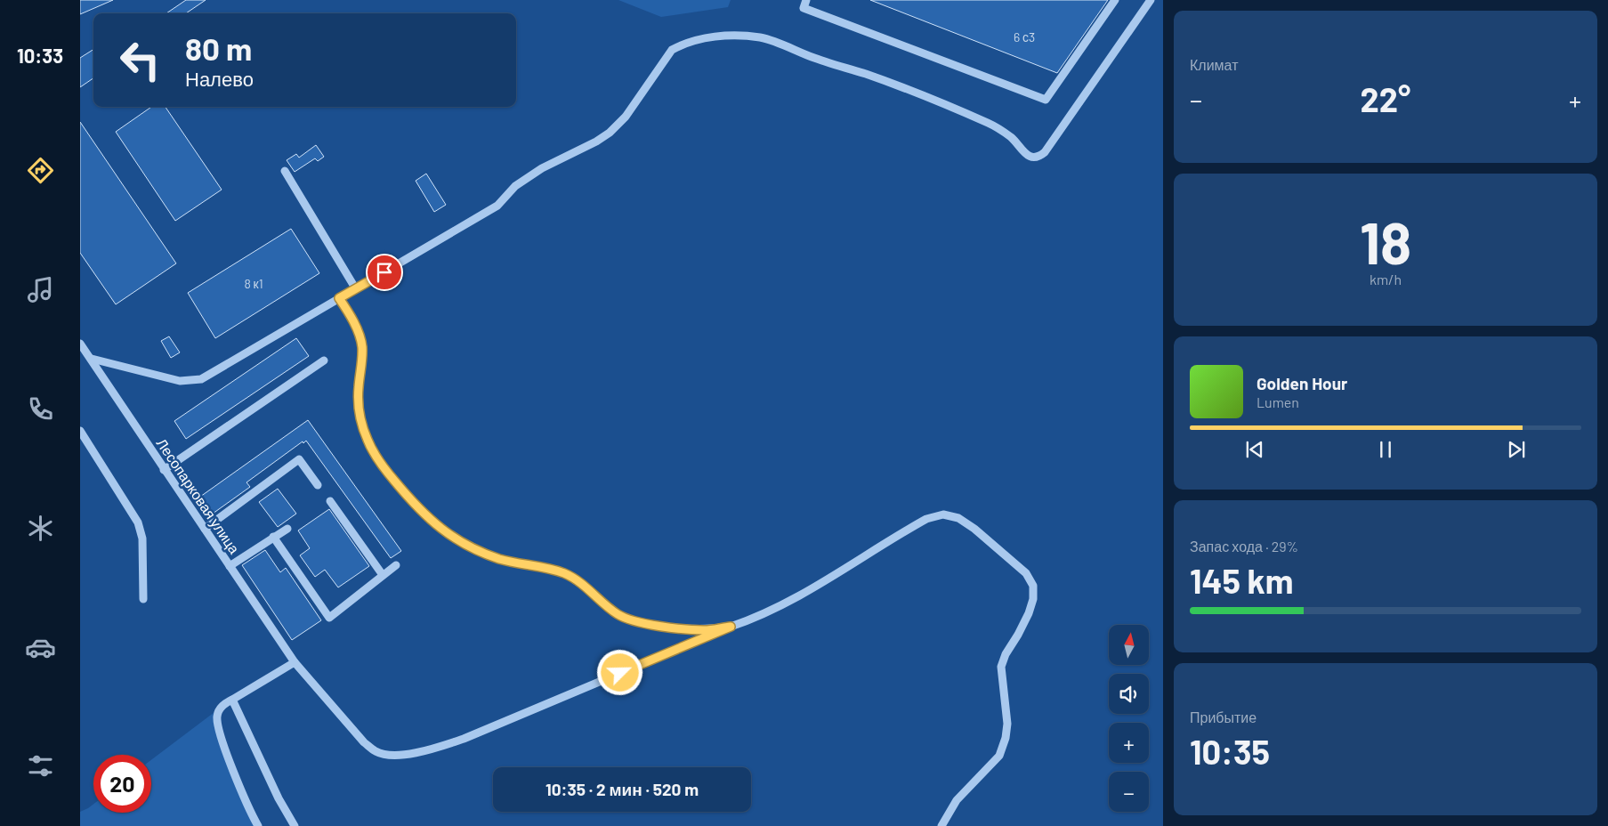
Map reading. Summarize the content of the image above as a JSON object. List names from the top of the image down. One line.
{"streets":{"street":["Лесопарковая улица"]},"house_numbers":["6 с3","8 к1"],"north":"top","page":{"tabs":"10:33","tile":["Климат",["18","km/h"],["Запас хода · 29%","145 km"],["Прибытие","10:35"]],"turn":["80 m","Налево"],"heat":["−","22°","+"],"song":["Golden Hour","Lumen"],"map_buttons":["+","−"],"limit":"20","trip":"10:35 · 2 мин · 520 m"}}
